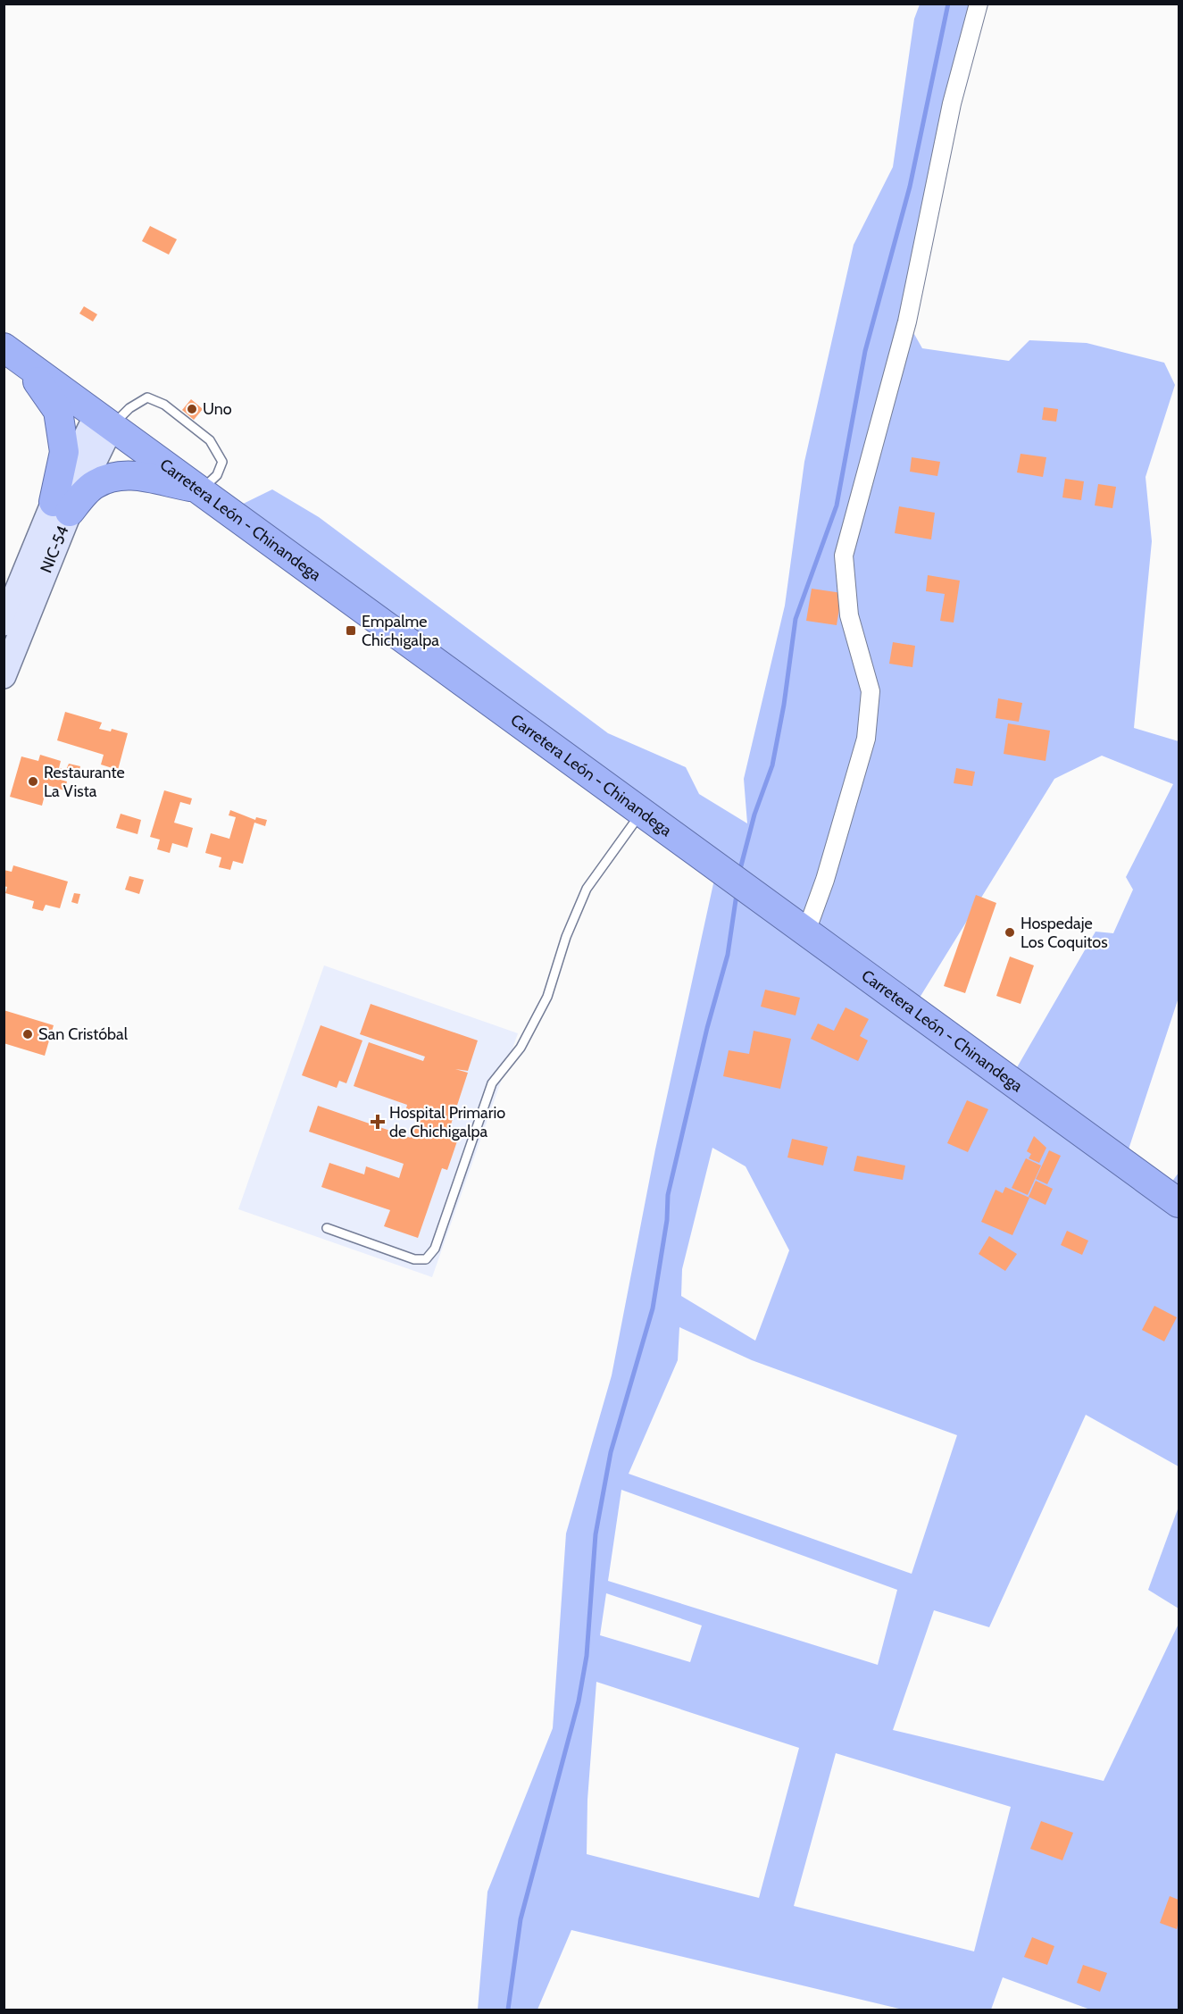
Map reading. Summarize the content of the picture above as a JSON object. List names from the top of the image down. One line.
{"streets":{"highway":["Carretera León - Chinandega"],"main road":["NIC-54"]},"crossings":[["Carretera León - Chinandega","NIC-54"]],"places":{"other":["Uno","Restaurante La Vista","Hospedaje Los Coquitos","San Cristóbal"],"transit":["Empalme Chichigalpa"],"health":["Hospital Primario de Chichigalpa"]}}
